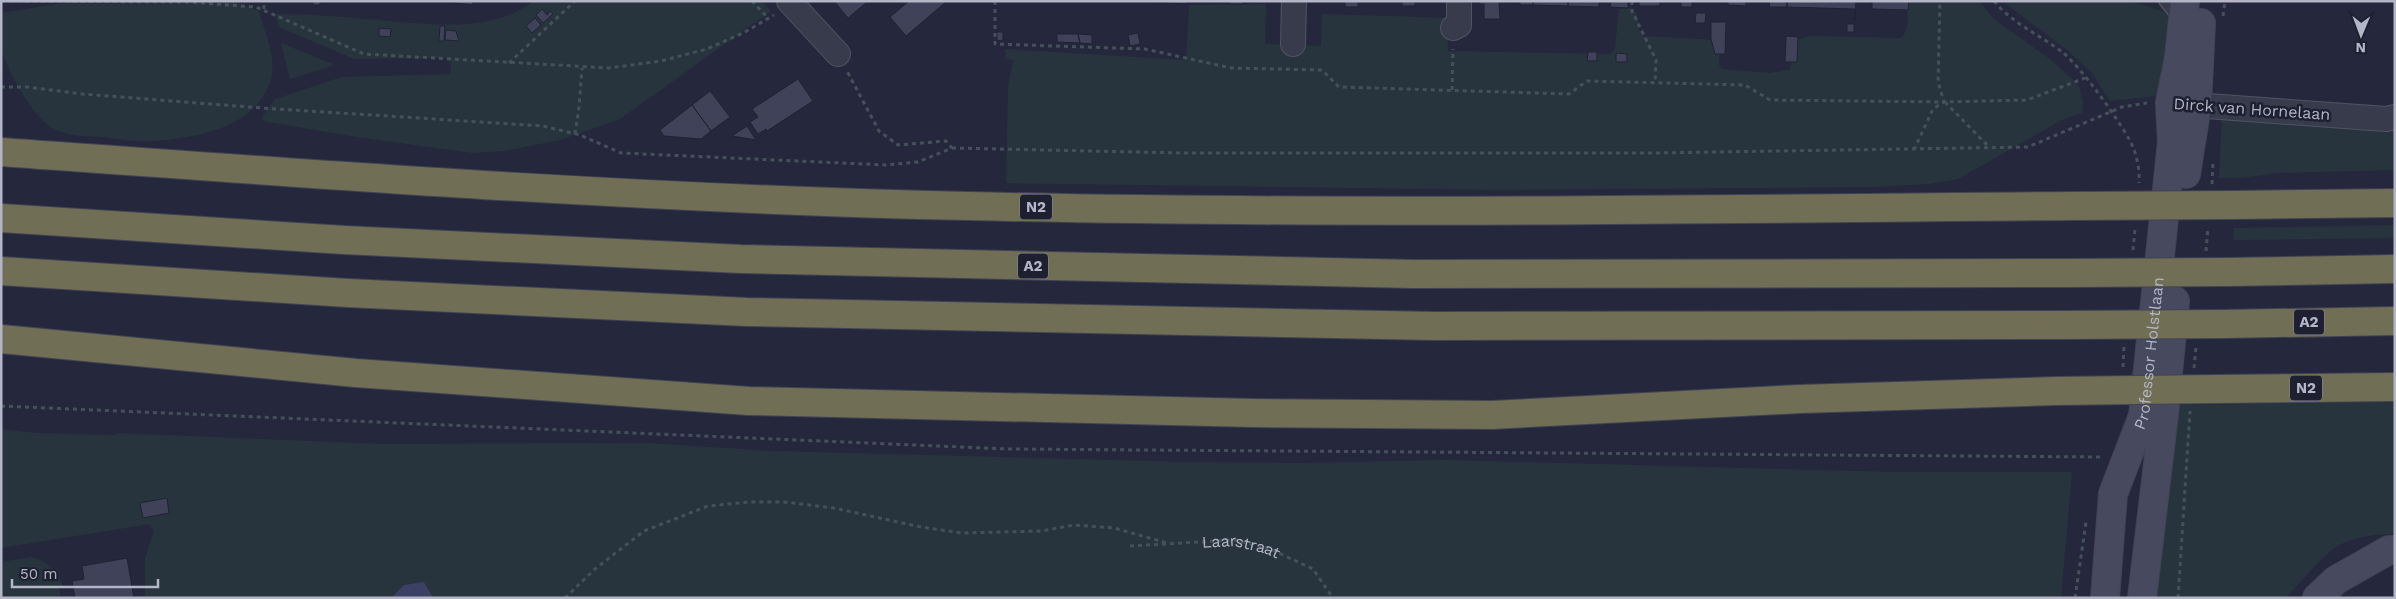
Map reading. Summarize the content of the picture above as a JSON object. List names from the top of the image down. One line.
{"streets":{"highway":["N2","A2"],"main road":["Professor Holstlaan"],"street":["Dirck van Hornelaan"],"path":["Laarstraat"]},"crossings":[["Dirck van Hornelaan","Professor Holstlaan"]],"scale_bar":"50 m","north":"bottom"}
